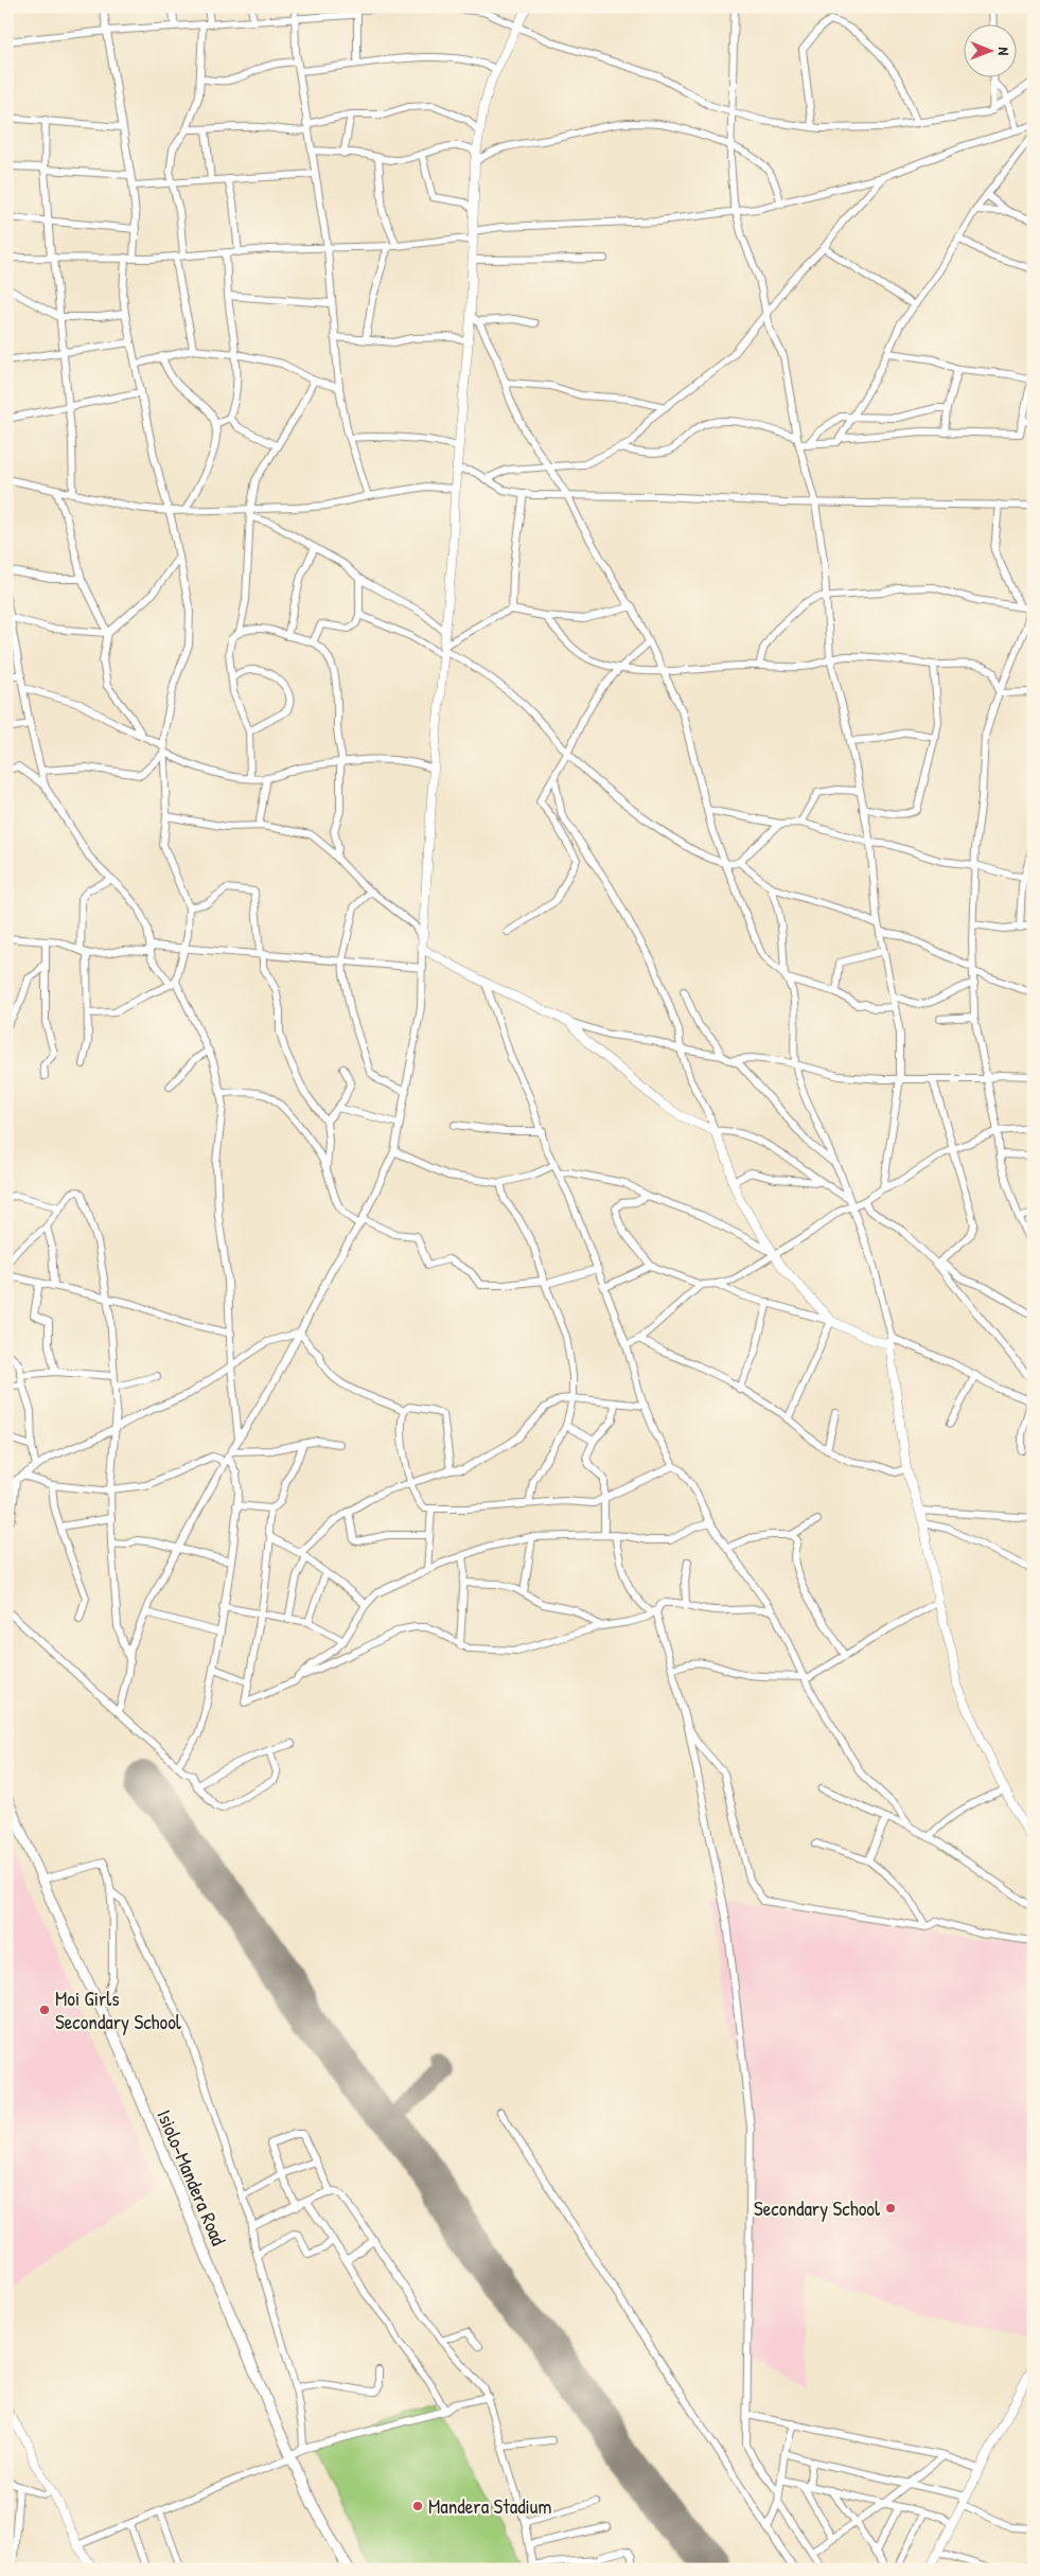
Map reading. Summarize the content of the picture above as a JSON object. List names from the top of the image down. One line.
{"streets":{"highway":["Isiolo-Mandera Road"]},"places":["Moi Girls Secondary School","Secondary School","Mandera Stadium"],"north":"right"}
